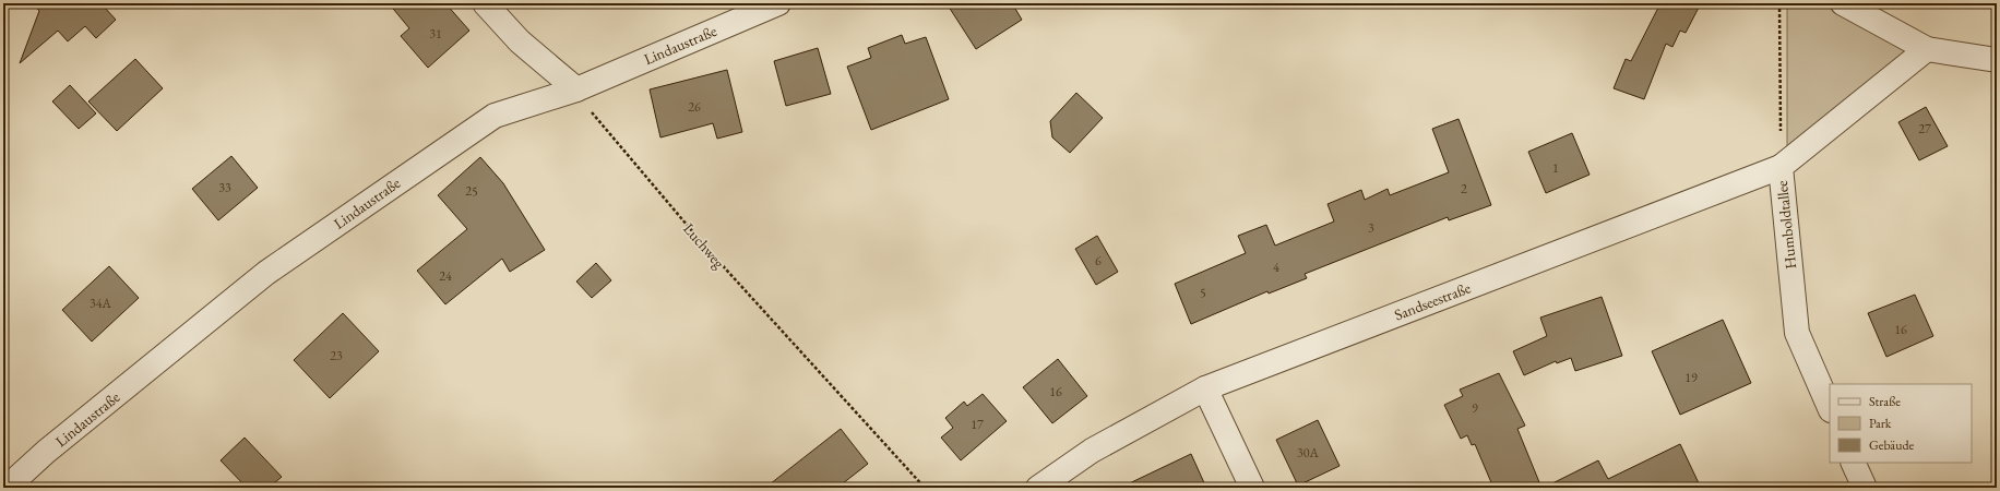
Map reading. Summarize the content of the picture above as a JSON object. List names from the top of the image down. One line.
{"streets":{"street":["Lindaustraße","Humboldtallee","Sandseestraße"],"path":["Luchweg"]},"crossings":[["Lindaustraße","Luchweg"],["Humboldtallee","Sandseestraße"]],"house_numbers":["31","26","27","1","33","2","25","3","6","4","24","5","34A","16","23","19","16","9","17","30A"],"legend":["Straße","Park","Gebäude"]}
